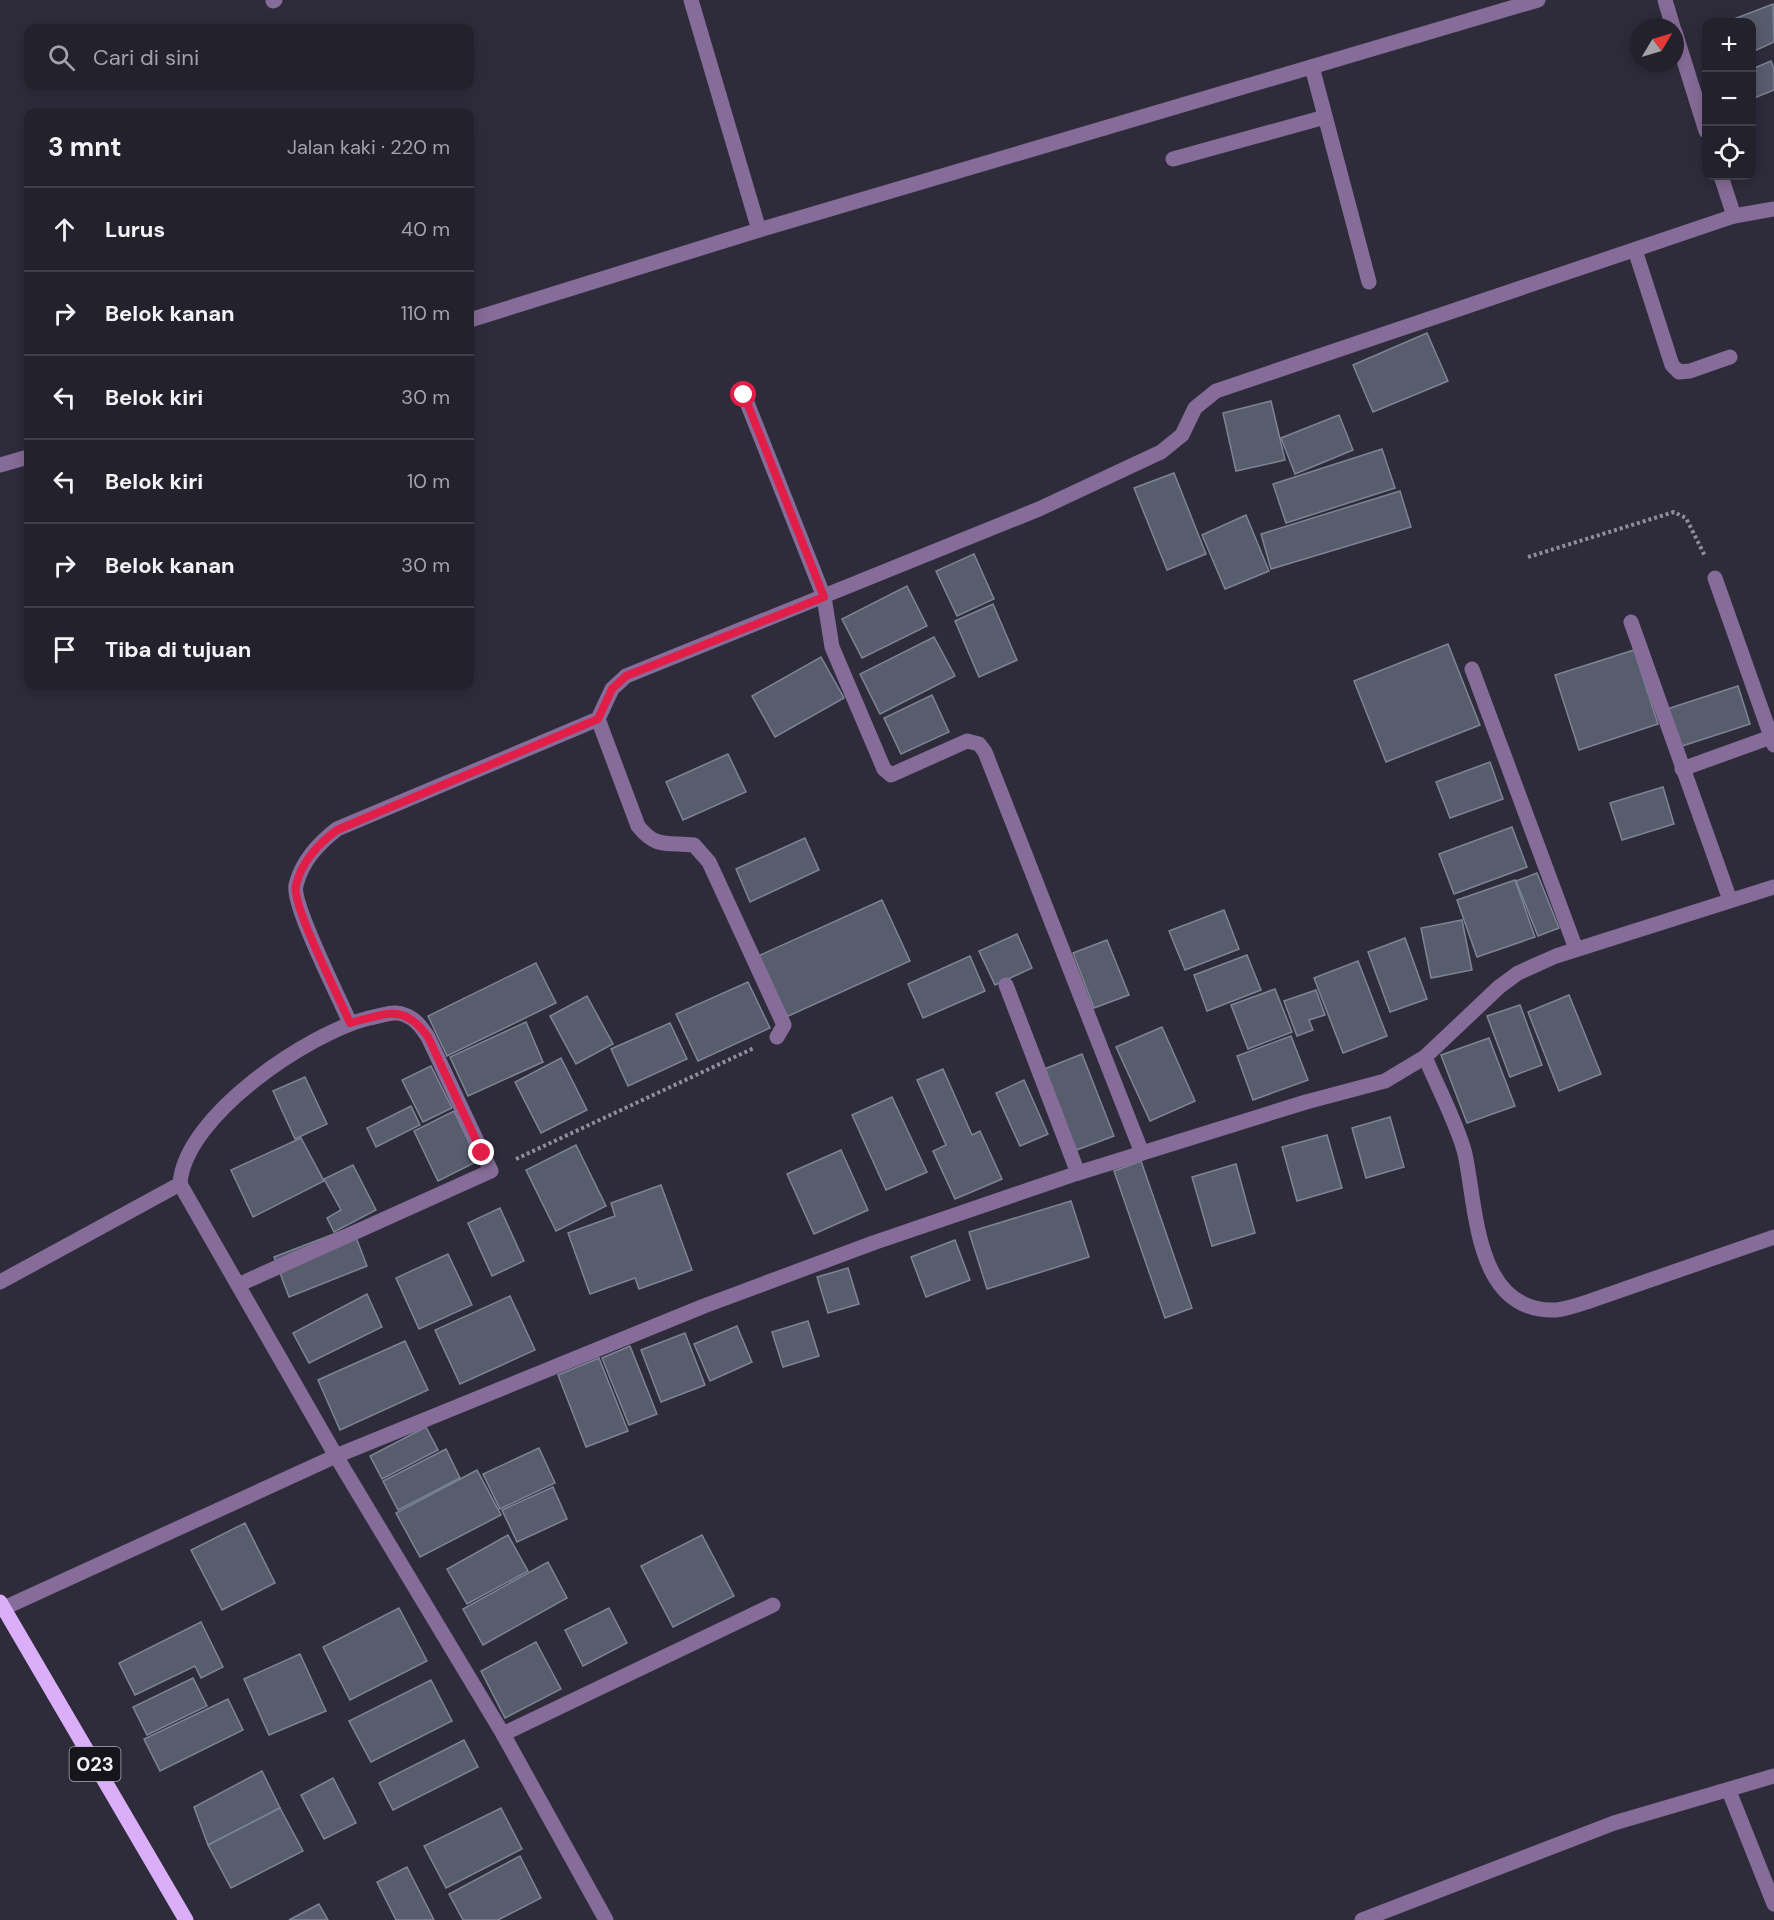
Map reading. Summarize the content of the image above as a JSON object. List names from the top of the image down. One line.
{"streets":{"main road":["023"]},"north":"top right","page":{"map_buttons":["+","−"],"search":"Cari di sini","heading":["3 mnt","Jalan kaki · 220 m"],"list":[["Lurus","40 m"],["Belok kanan","110 m"],["Belok kiri","30 m"],["Belok kiri","10 m"],["Belok kanan","30 m"],"Tiba di tujuan"]}}
